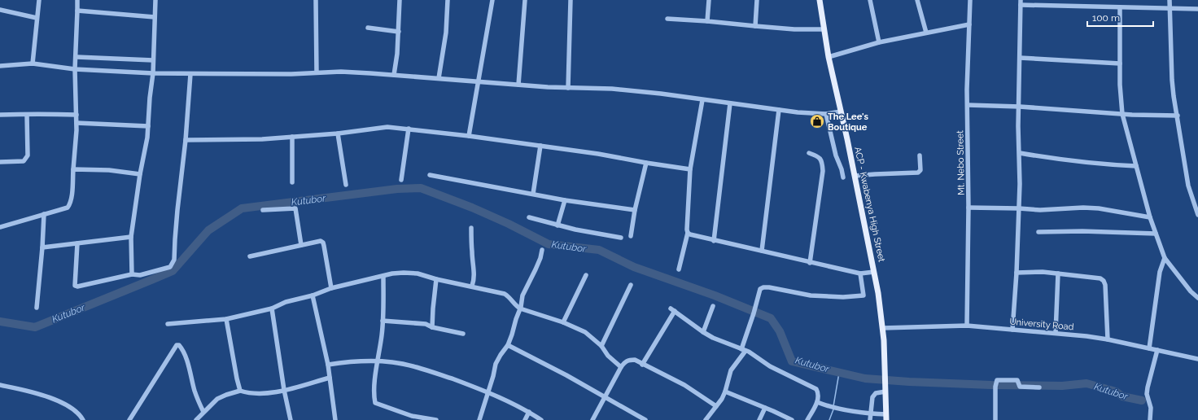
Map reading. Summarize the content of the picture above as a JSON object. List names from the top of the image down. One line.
{"streets":{"main road":["ACP - Kwabenya High Street"],"street":["Mt. Nebo Street","University Road"]},"crossings":[["Mt. Nebo Street","University Road"],["ACP - Kwabenya High Street","University Road"]],"water":["Kutubor"],"places":{"shop":["The Lee's Boutique"]},"scale_bar":"100 m"}
